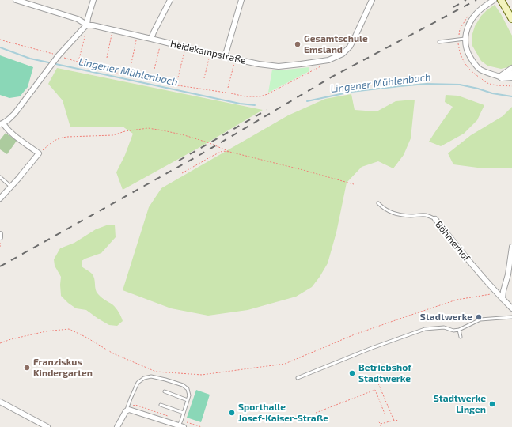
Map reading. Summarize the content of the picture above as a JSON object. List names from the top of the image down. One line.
{"streets":{"street":["Heidekampstraße","Böhmerhof"]},"water":["Lingener Mühlenbach"],"places":["Gesamtschule Emsland","Stadtwerke","Franziskus Kindergarten","Betriebshof Stadtwerke","Stadtwerke Lingen","Sporthalle Josef-Kaiser-Straße"]}
